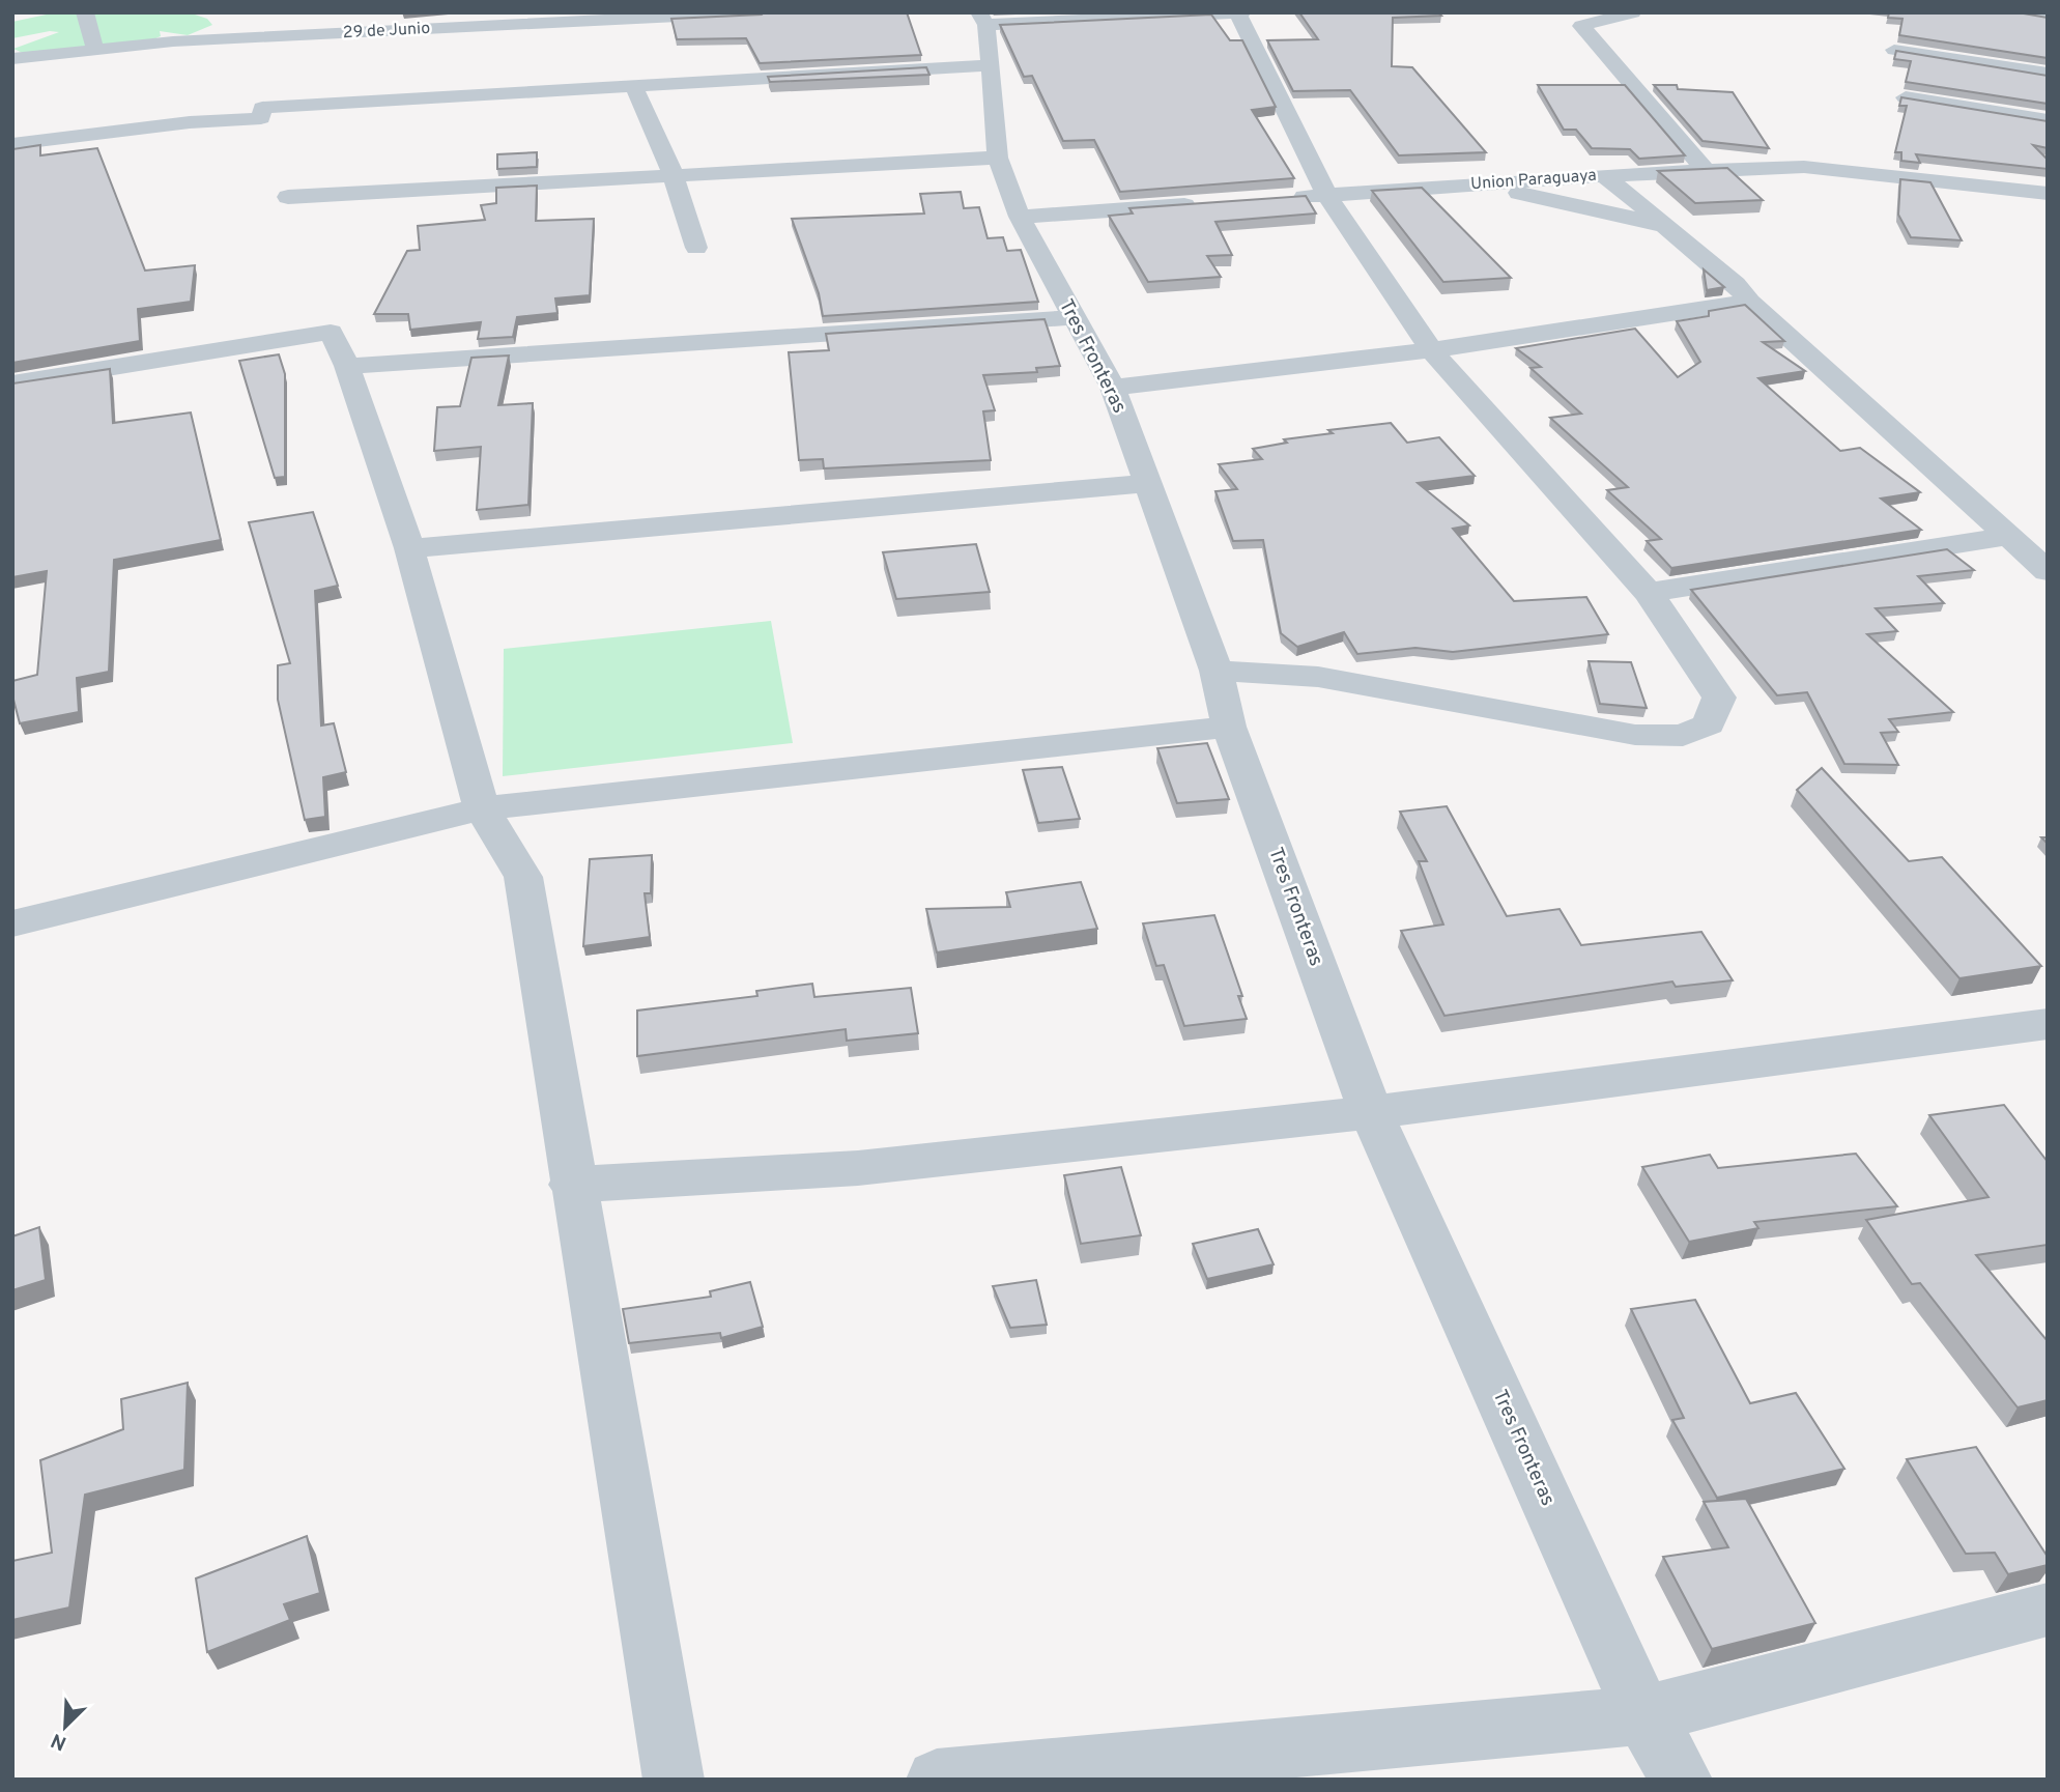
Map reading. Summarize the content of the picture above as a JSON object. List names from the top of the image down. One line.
{"streets":{"street":["29 de Junio","Union Paraguaya","Tres Fronteras"]},"north":"bottom left"}
